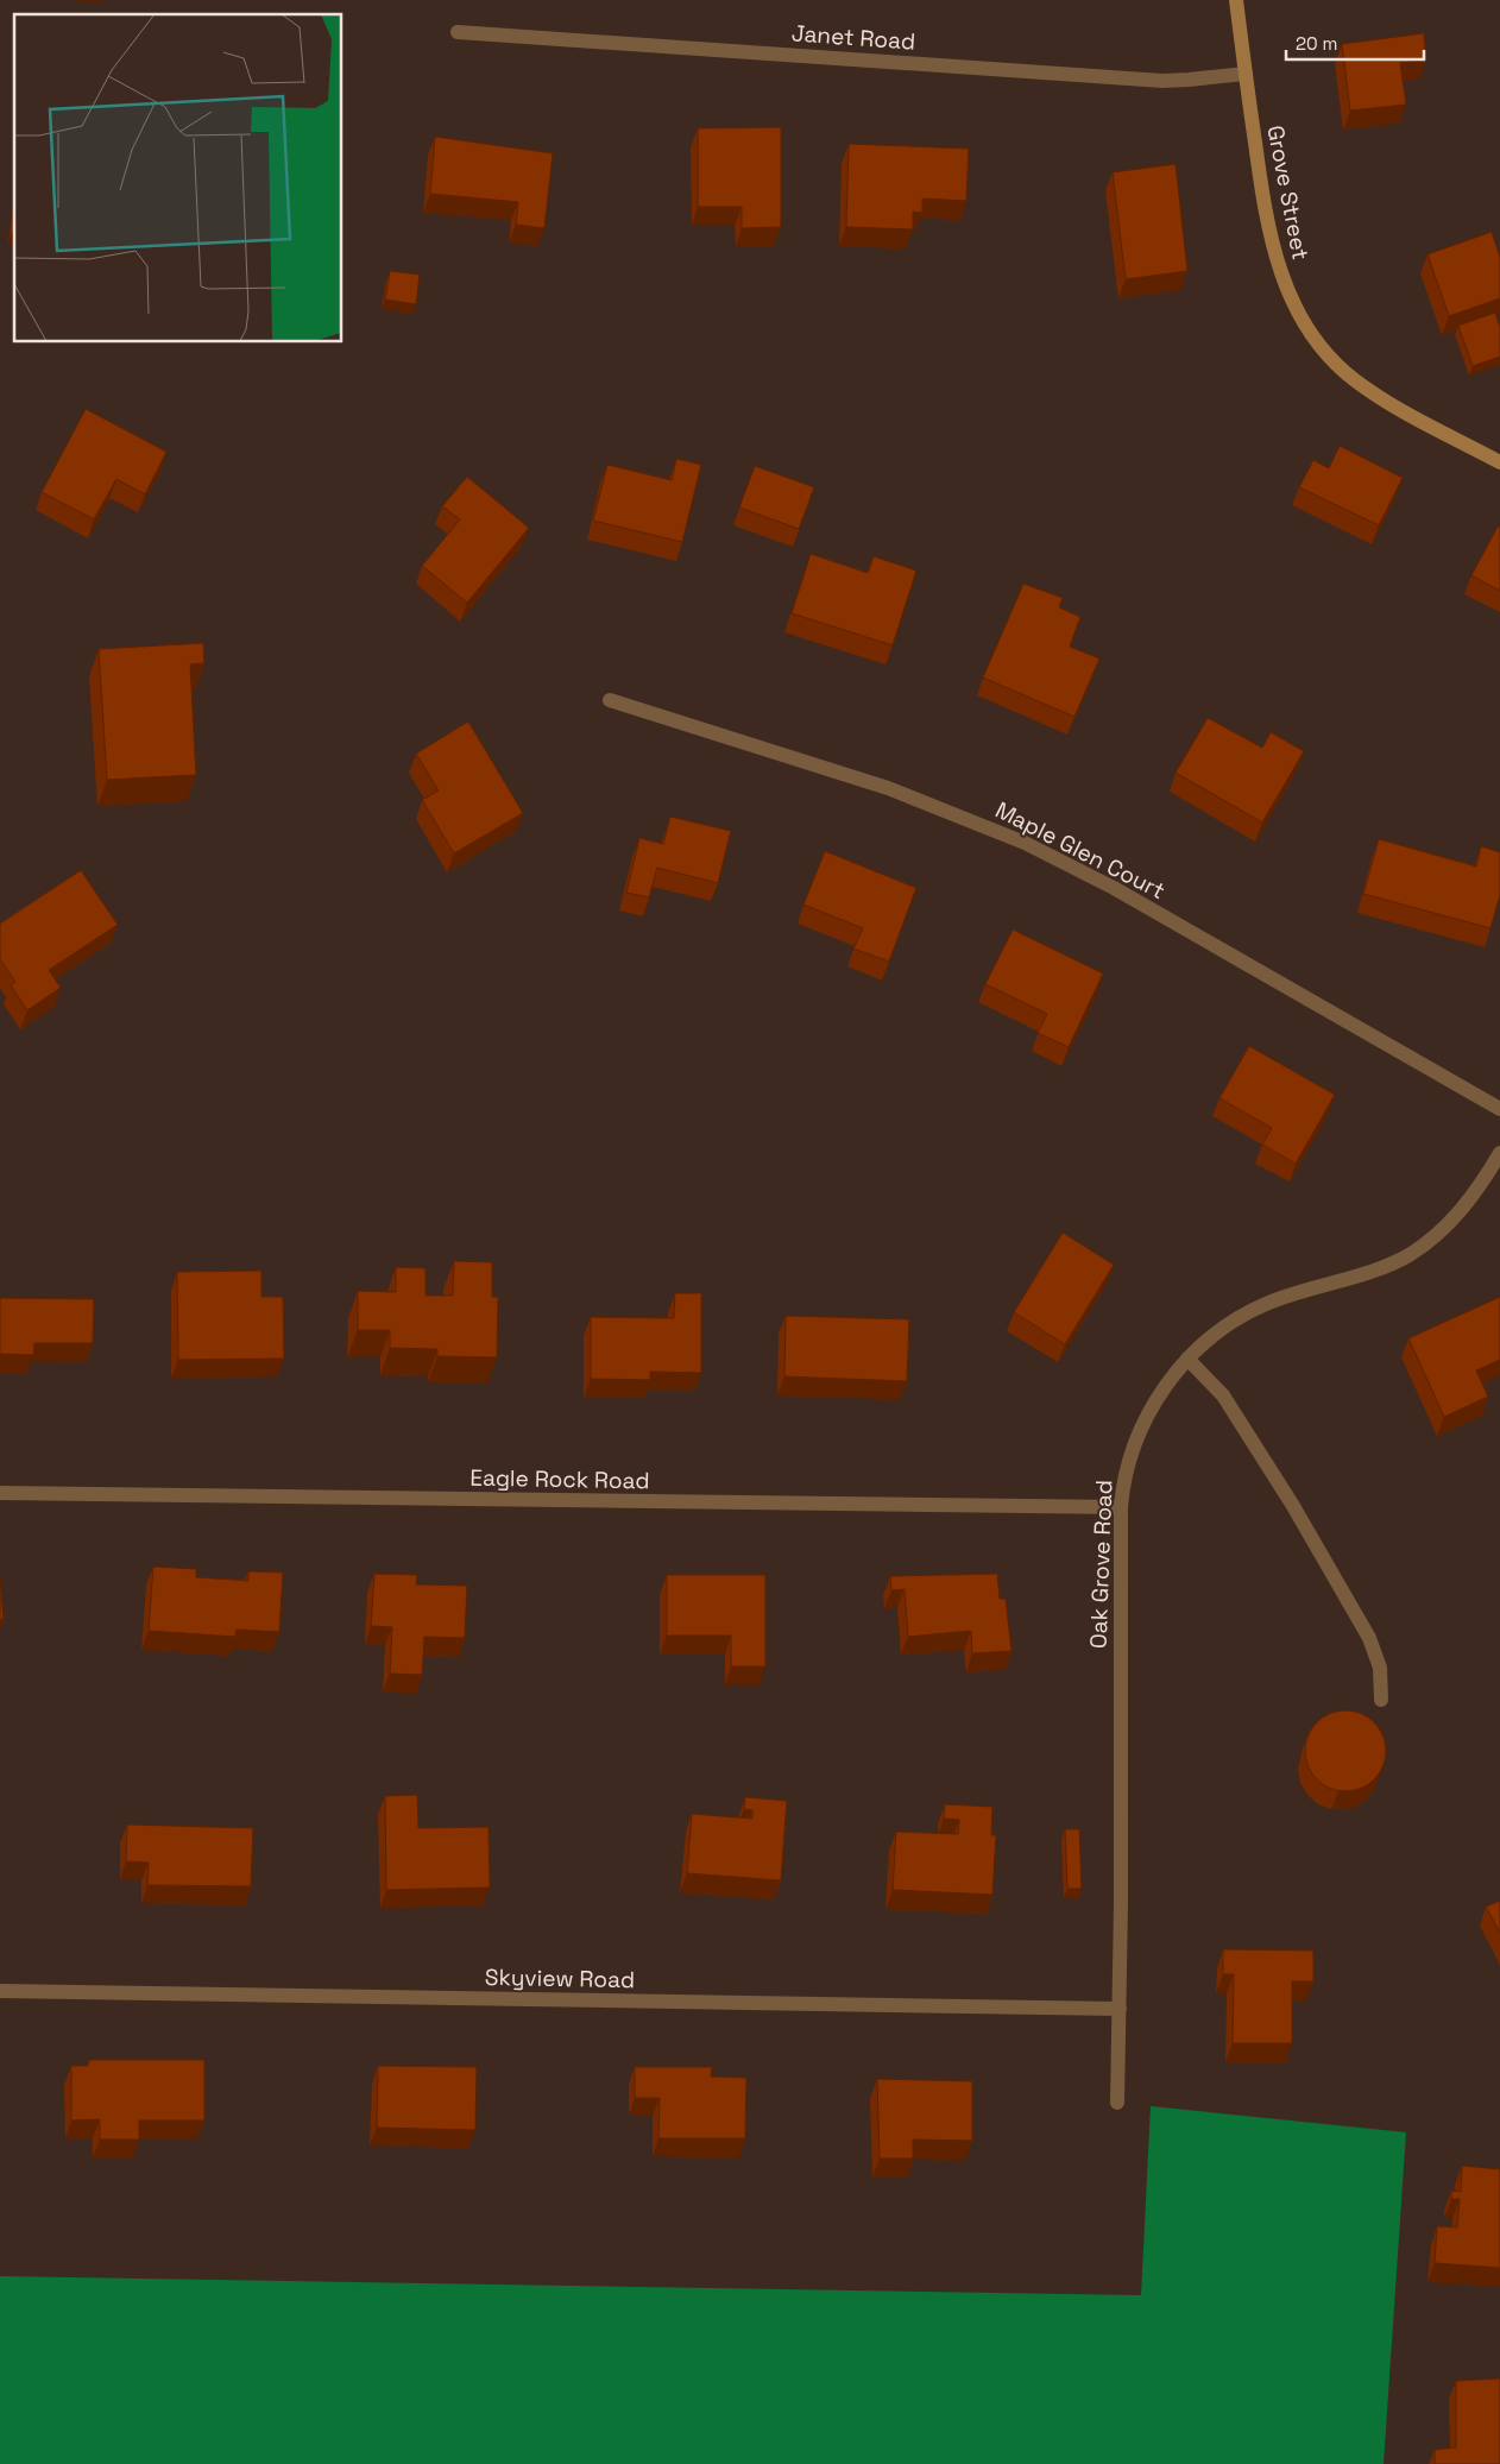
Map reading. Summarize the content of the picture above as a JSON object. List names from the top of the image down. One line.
{"streets":{"street":["Janet Road","Grove Street","Maple Glen Court","Eagle Rock Road","Oak Grove Road","Skyview Road"]},"crossings":[["Janet Road","Grove Street"],["Eagle Rock Road","Oak Grove Road"],["Oak Grove Road","Skyview Road"]],"scale_bar":"20 m"}
